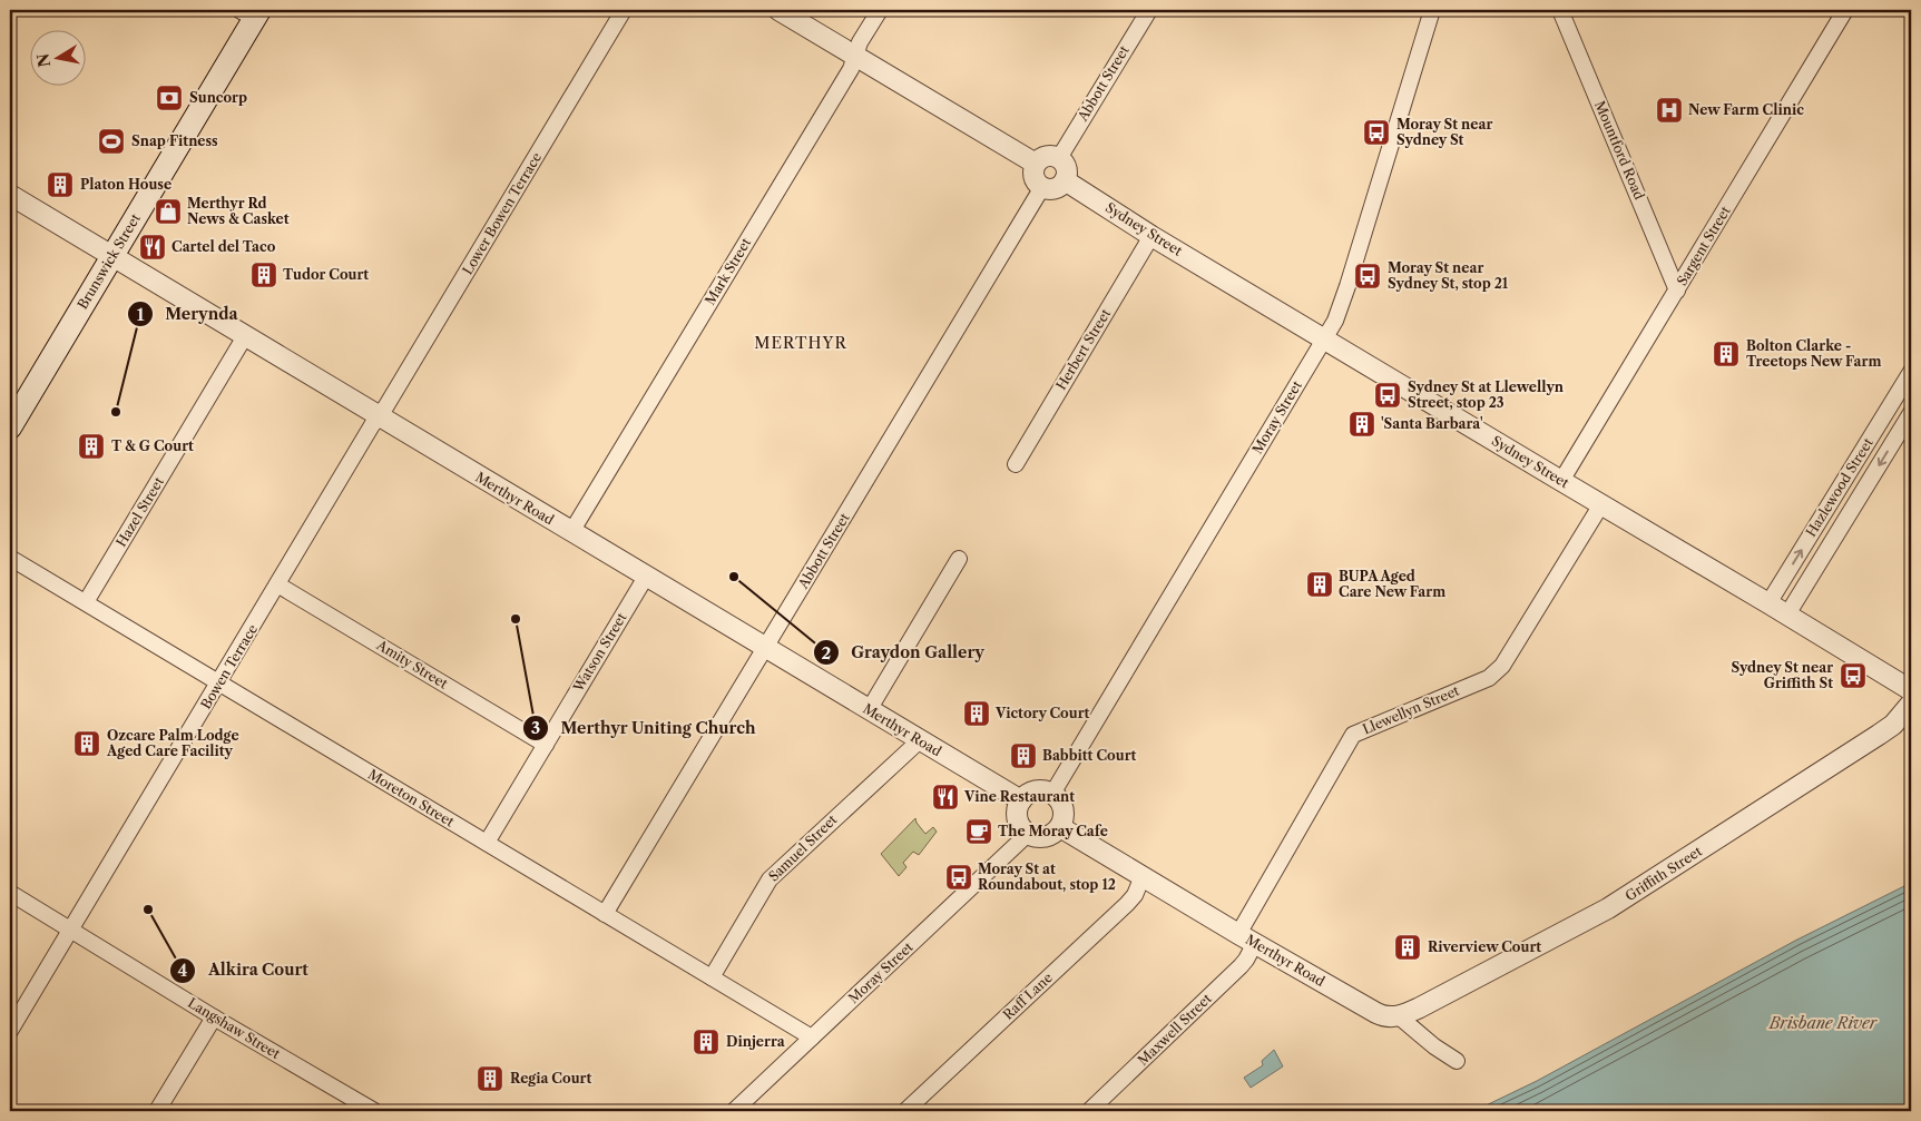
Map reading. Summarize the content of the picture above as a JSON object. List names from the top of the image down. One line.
{"streets":{"main road":["Brunswick Street"],"street":["Abbott Street","Mountford Road","Lower Bowen Terrace","Sydney Street","Sargent Street","Mark Street","Herbert Street","Moray Street","Hazlewood Street","Merthyr Road","Hazel Street","Watson Street","Amity Street","Bowen Terrace","Llewellyn Street","Moreton Street","Samuel Street","Griffith Street","Raff Lane","Langshaw Street","Maxwell Street"]},"crossings":[["Abbott Street","Sydney Street"],["Abbott Street","Merthyr Road"],["Abbott Street","Moreton Street"],["Mountford Road","Sargent Street"],["Lower Bowen Terrace","Merthyr Road"],["Lower Bowen Terrace","Bowen Terrace"],["Sydney Street","Sargent Street"],["Sydney Street","Herbert Street"],["Sydney Street","Moray Street"],["Sydney Street","Hazlewood Street"],["Sydney Street","Llewellyn Street"],["Brunswick Street","Merthyr Road"],["Mark Street","Merthyr Road"],["Moray Street","Merthyr Road"],["Moray Street","Moreton Street"],["Merthyr Road","Hazel Street"],["Merthyr Road","Watson Street"],["Merthyr Road","Bowen Terrace"],["Merthyr Road","Llewellyn Street"],["Merthyr Road","Samuel Street"],["Merthyr Road","Griffith Street"],["Merthyr Road","Raff Lane"],["Merthyr Road","Maxwell Street"],["Hazel Street","Moreton Street"],["Watson Street","Amity Street"],["Watson Street","Moreton Street"],["Amity Street","Bowen Terrace"],["Bowen Terrace","Moreton Street"],["Bowen Terrace","Langshaw Street"],["Llewellyn Street","Maxwell Street"],["Moreton Street","Samuel Street"]],"districts":["MERTHYR"],"water":["Brisbane River"],"places":{"bank":["Suncorp"],"hospital":["New Farm Clinic"],"bus stop":["Moray St near Sydney St","Moray St near Sydney St, stop 21","Sydney St at Llewellyn Street, stop 23","Sydney St near Griffith St","Moray St at Roundabout, stop 12"],"sports":["Snap Fitness"],"building":["Platon House","Tudor Court","Bolton Clarke - Treetops New Farm","'Santa Barbara'","T & G Court","BUPA Aged Care New Farm","Victory Court","Ozcare Palm Lodge Aged Care Facility","Babbitt Court","Riverview Court","Dinjerra","Regia Court"],"shop":["Merthyr Rd News & Casket"],"restaurant":["Cartel del Taco","Vine Restaurant"],"other":["Merynda","Graydon Gallery","Merthyr Uniting Church","Alkira Court"],"cafe":["The Moray Cafe"]},"north":"left"}
